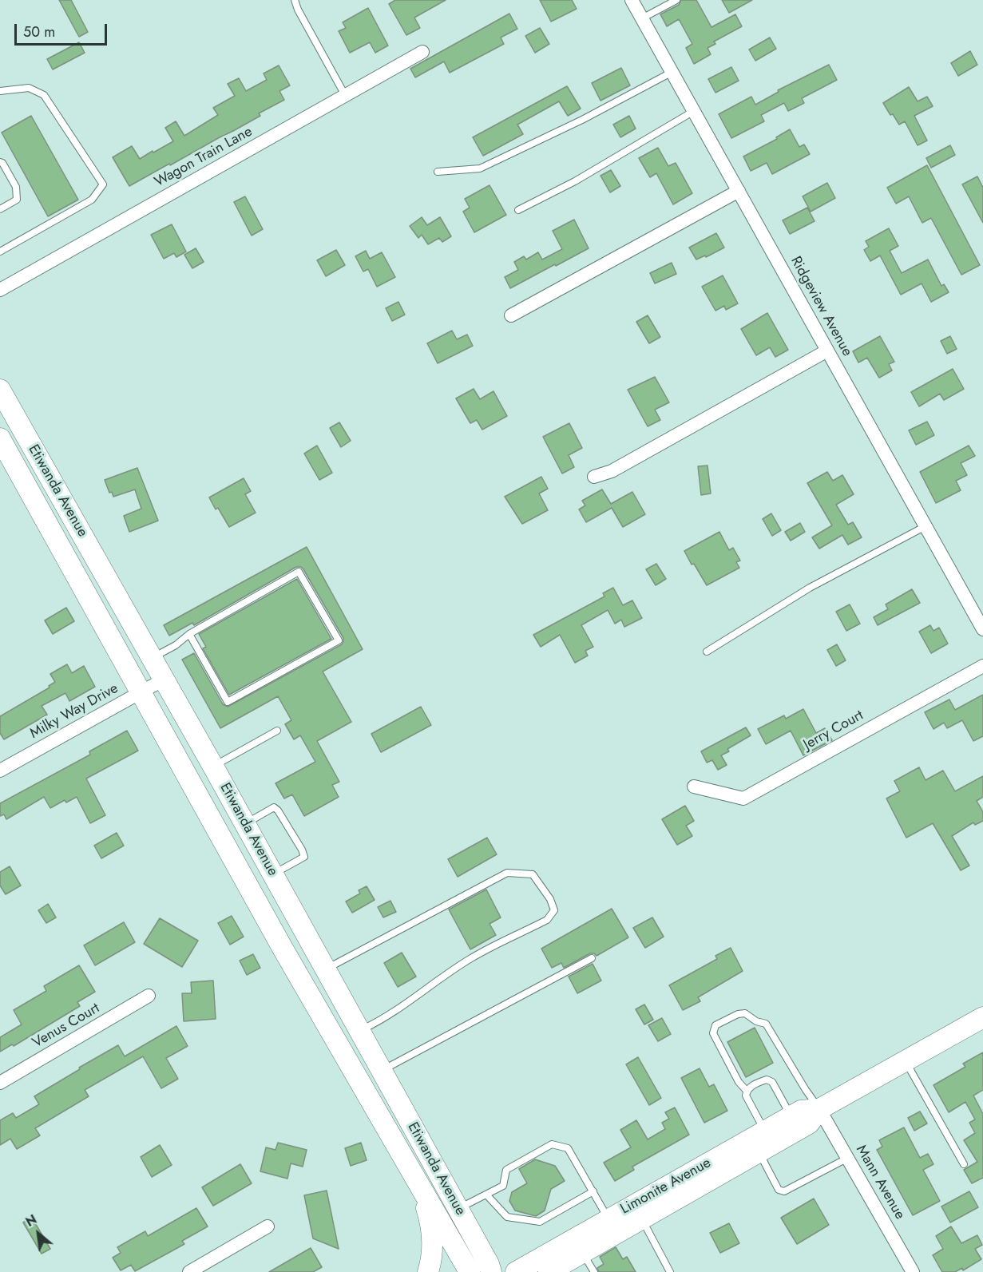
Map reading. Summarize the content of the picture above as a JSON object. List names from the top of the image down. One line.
{"streets":{"main road":["Etiwanda Avenue","Limonite Avenue"],"street":["Wagon Train Lane","Ridgeview Avenue","Milky Way Drive","Jerry Court","Venus Court","Mann Avenue"]},"crossings":[["Etiwanda Avenue","Milky Way Drive"],["Mann Avenue","Limonite Avenue"]],"scale_bar":"50 m","north":"top left"}
